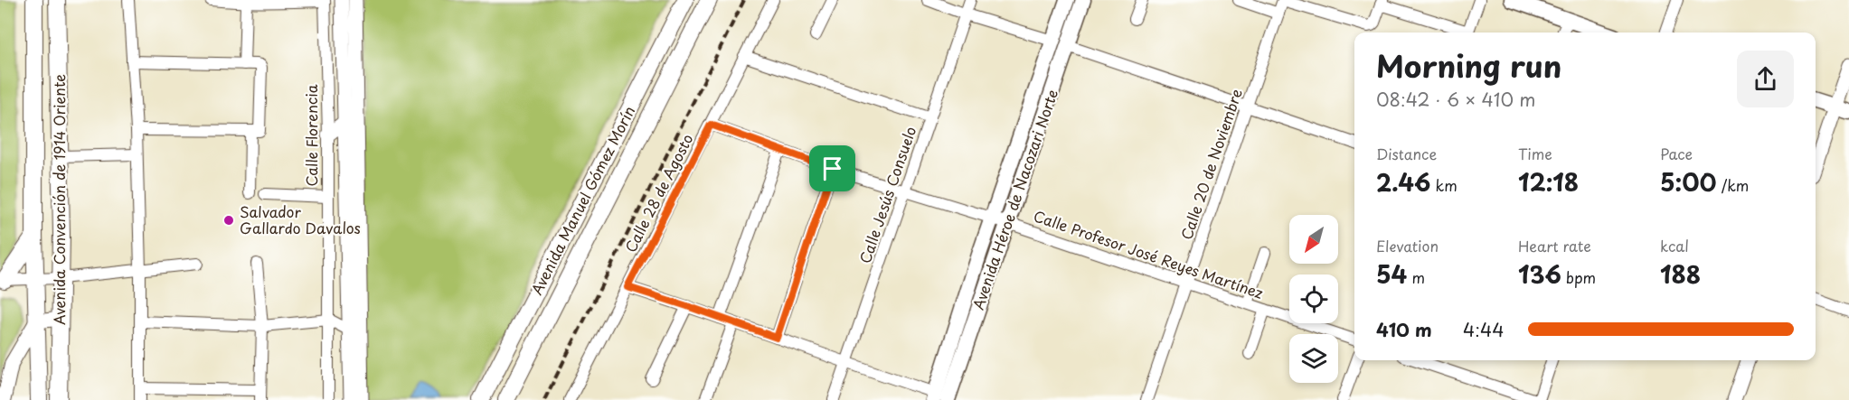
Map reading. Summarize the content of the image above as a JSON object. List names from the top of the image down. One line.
{"streets":{"main road":["Avenida Convención de 1914 Oriente","Avenida Héroe de Nacozari Norte","Avenida Manuel Gómez Morín"],"street":["Calle Florencia","Calle 20 de Noviembre","Calle 28 de Agosto","Calle Jesús Consuelo","Calle Profesor José Reyes Martínez"]},"crossings":[["Calle 20 de Noviembre","Calle Profesor José Reyes Martínez"],["Calle 28 de Agosto","Calle Profesor José Reyes Martínez"],["Calle Jesús Consuelo","Calle Profesor José Reyes Martínez"],["Avenida Héroe de Nacozari Norte","Calle Profesor José Reyes Martínez"]],"places":["Salvador Gallardo Davalos"],"north":"bottom left","page":{"heading":["Morning run","08:42 · 6 × 410 m"],"stats":[["Distance","2.46 km"],["Time","12:18"],["Pace","5:00 /km"],["Elevation","54 m"],["Heart rate","136 bpm"],["kcal","188"]],"list":[{"name":"410 m","note":"4:44"}]}}
